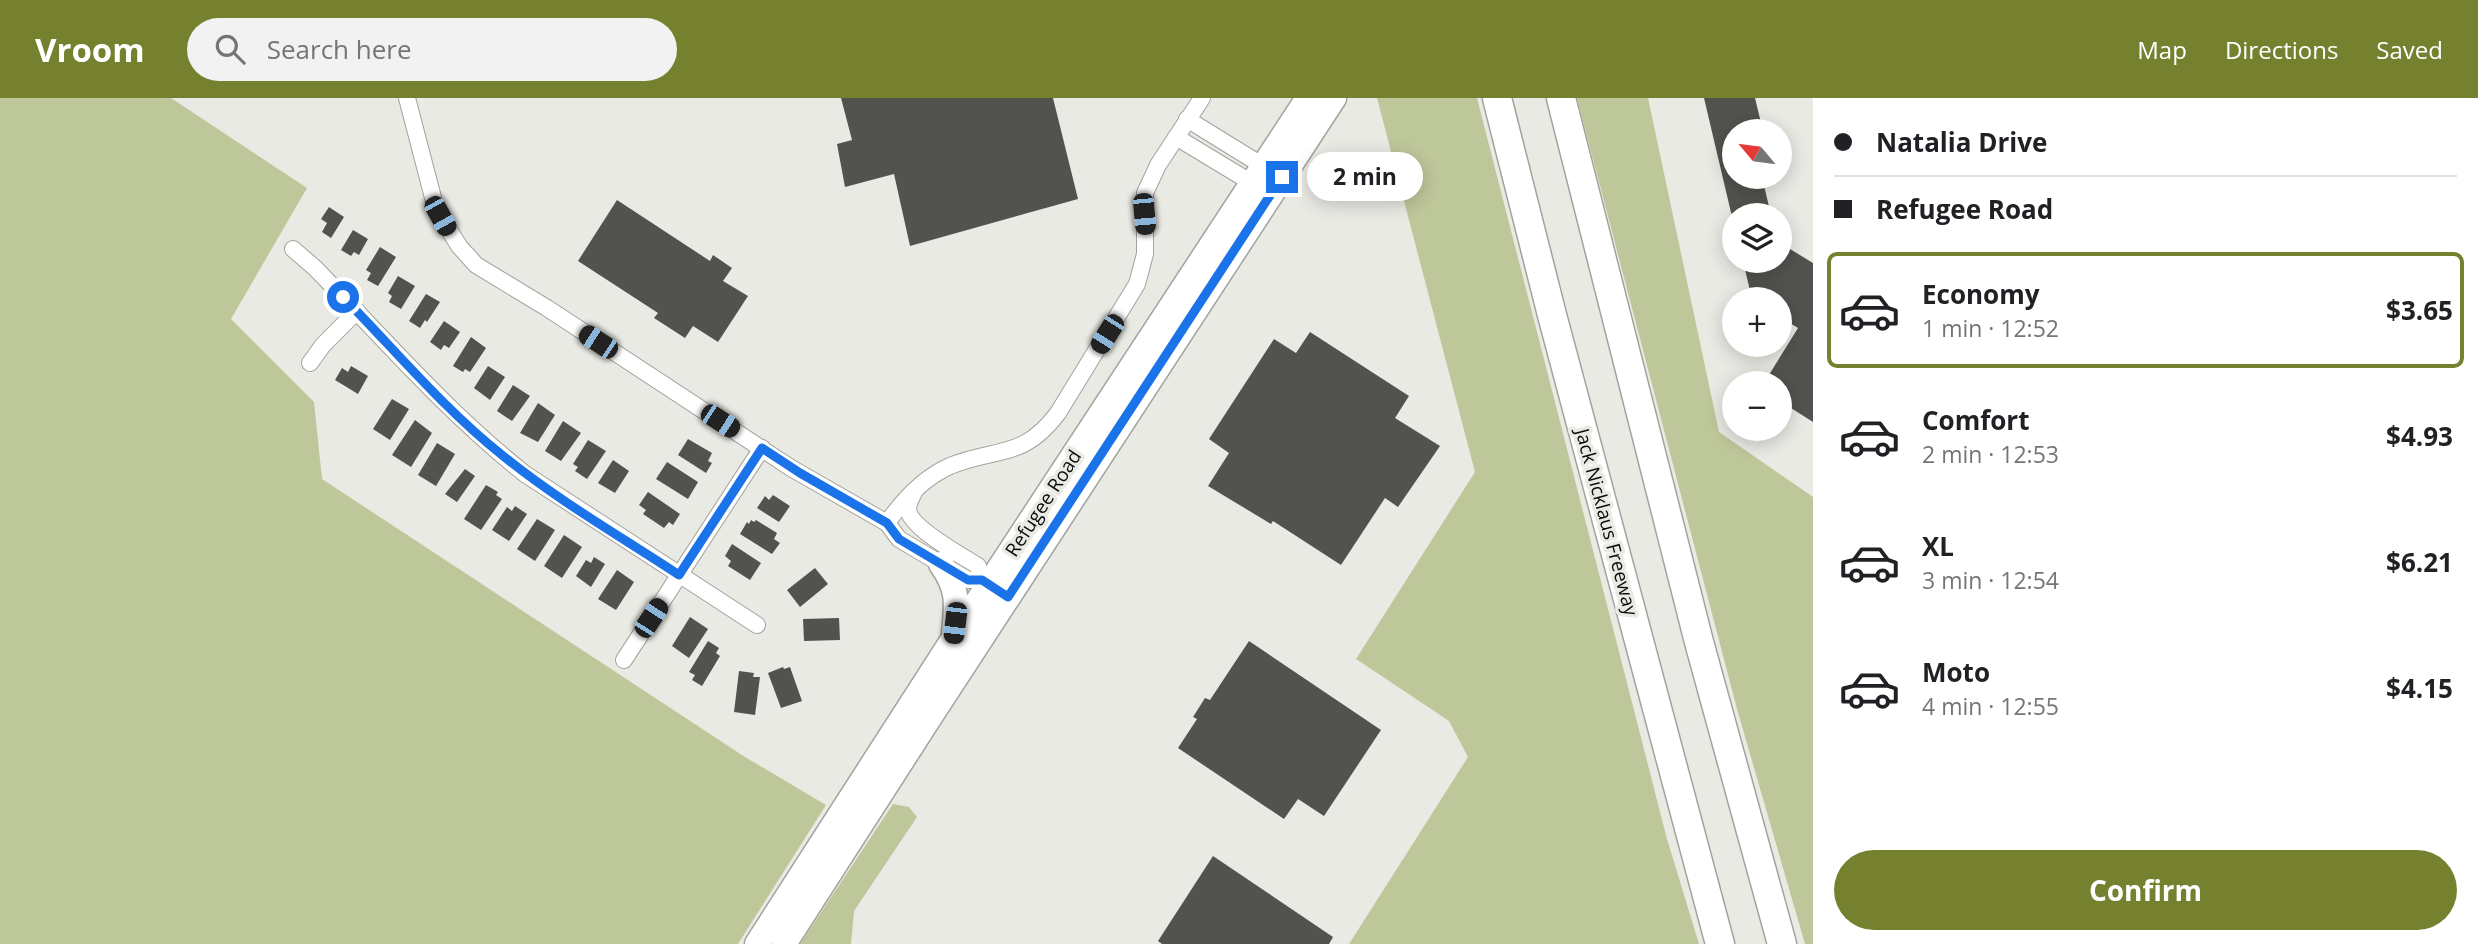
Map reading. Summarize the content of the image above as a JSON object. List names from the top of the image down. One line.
{"streets":{"highway":["Jack Nicklaus Freeway"],"main road":["Refugee Road"]},"north":"top left","page":{"header":"Vroom","search":"Search here","nav":["Map","Directions","Saved"],"banner":["Natalia Drive","Refugee Road"],"map_buttons":["+","−"],"bubble":"2 min","list":[{"name":"Economy","note":"1 min · 12:52","value":"$3.65"},{"name":"Comfort","note":"2 min · 12:53","value":"$4.93"},{"name":"XL","note":"3 min · 12:54","value":"$6.21"},{"name":"Moto","note":"4 min · 12:55","value":"$4.15"}],"buttons":"Confirm"}}
